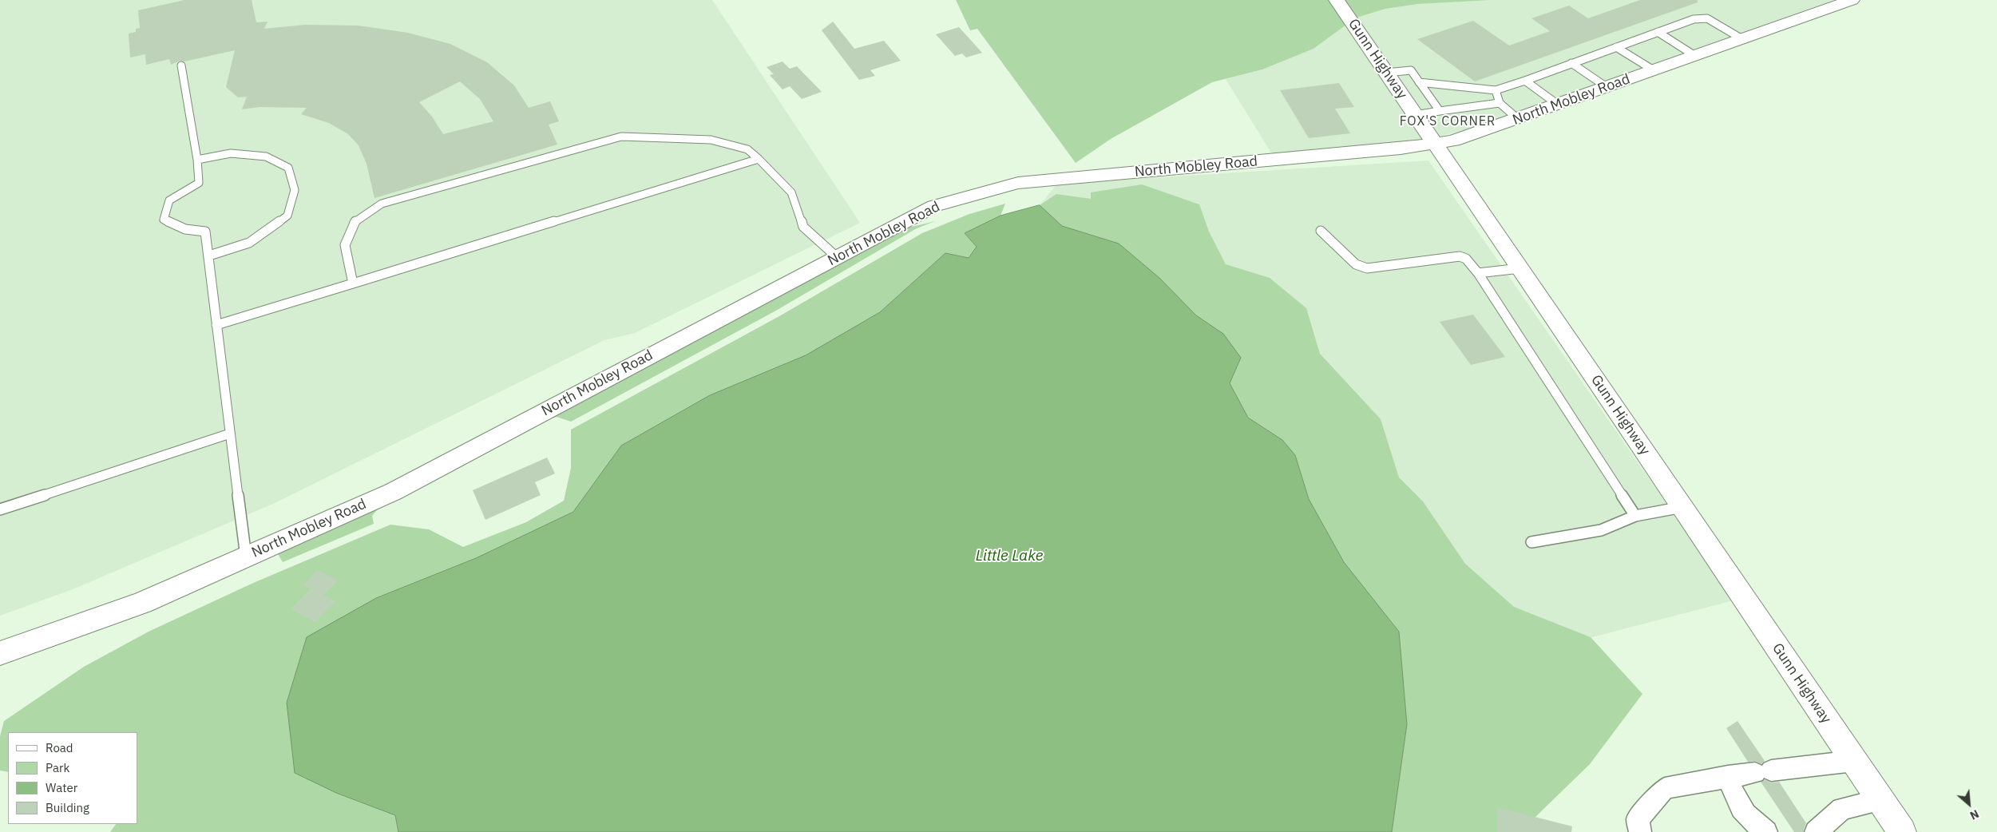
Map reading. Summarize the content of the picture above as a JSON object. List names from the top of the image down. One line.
{"streets":{"street":["Gunn Highway","North Mobley Road"]},"crossings":[["Gunn Highway","North Mobley Road"]],"districts":["FOX'S CORNER"],"water":["Little Lake"],"legend":["Road","Park","Water","Building"],"north":"bottom right"}
